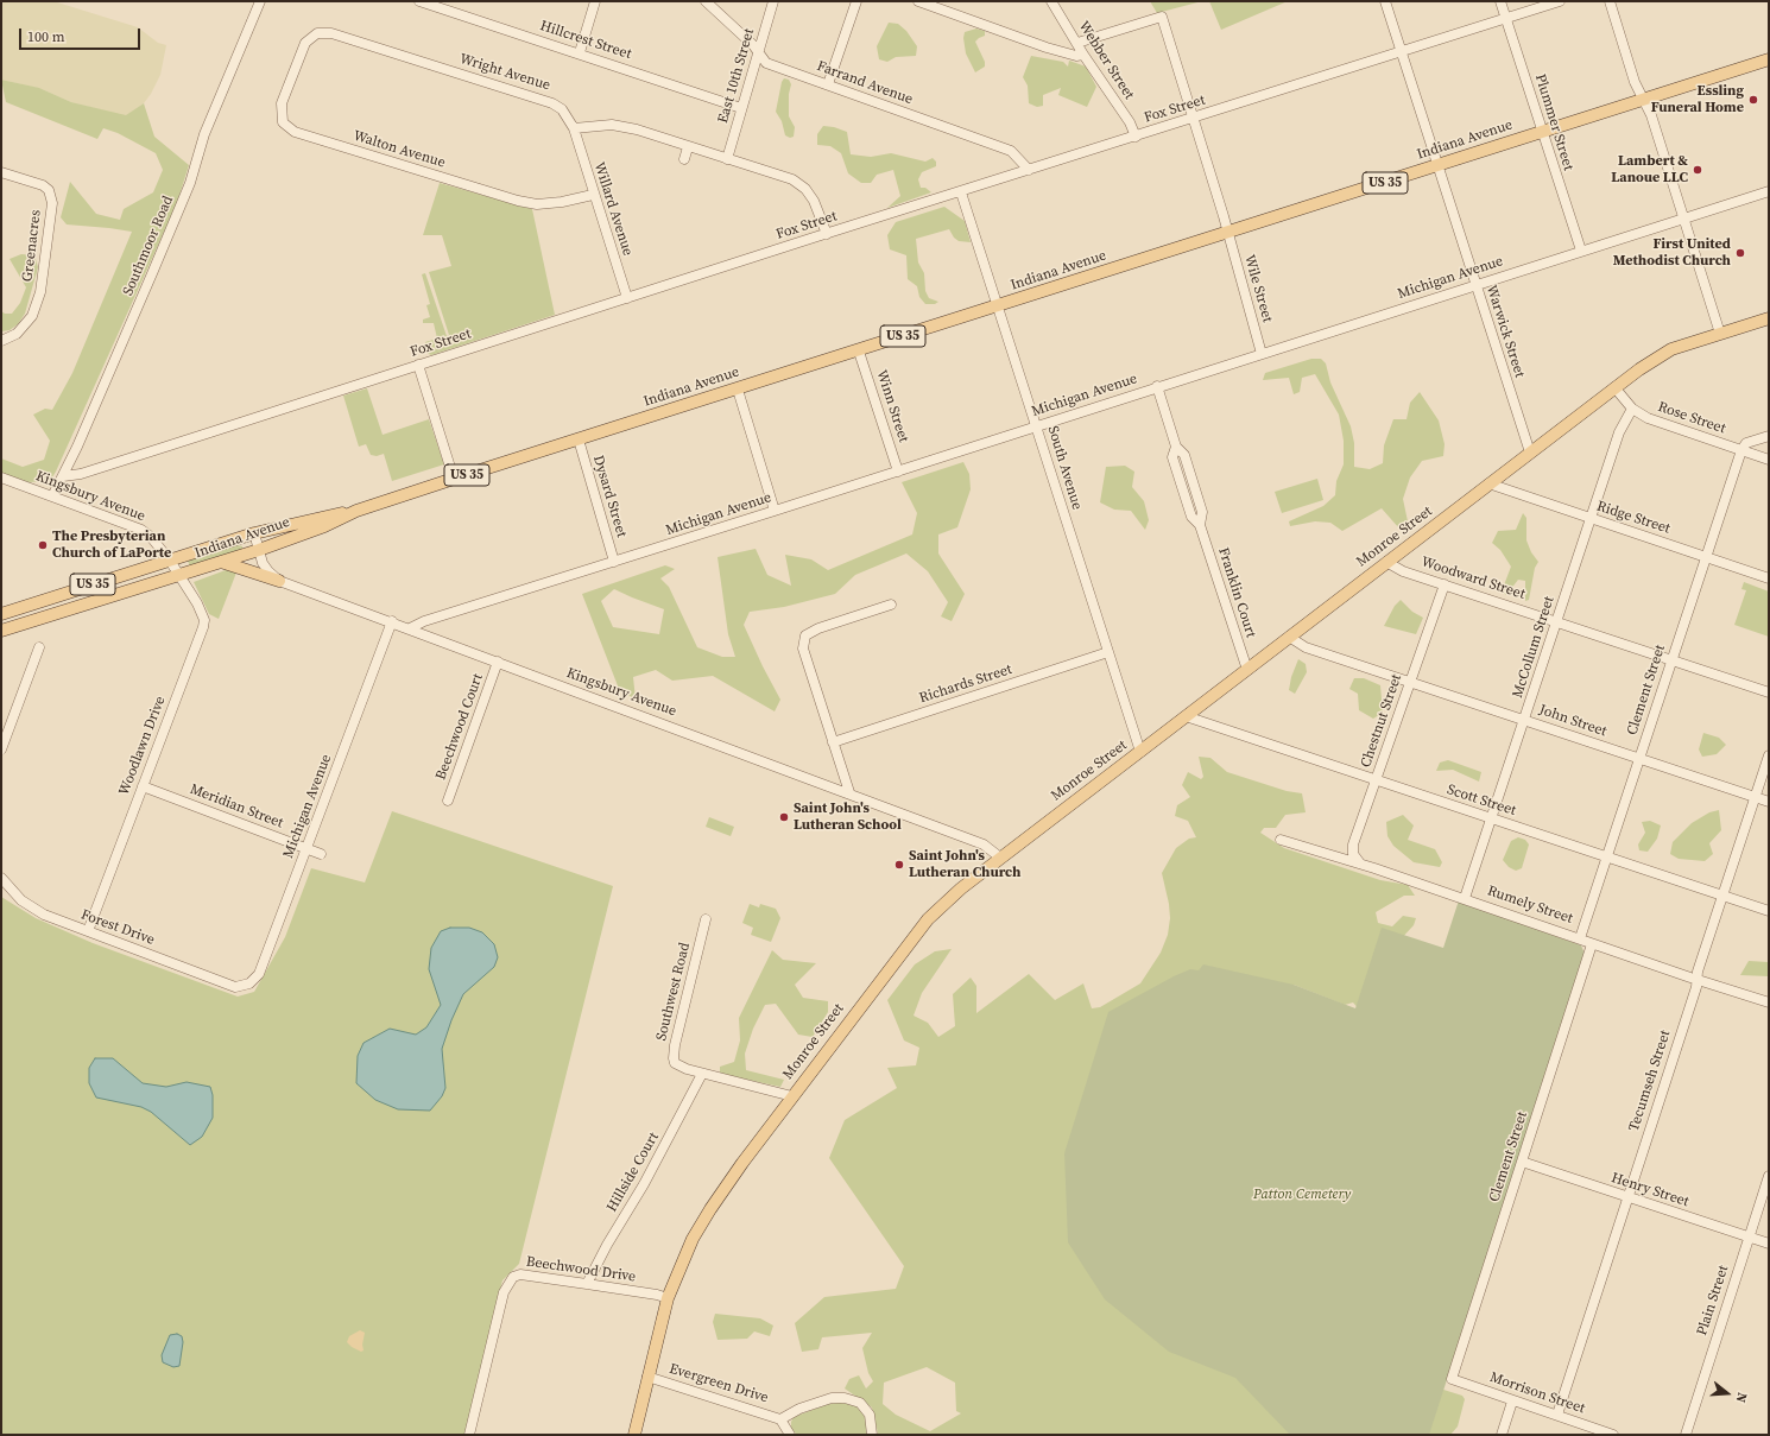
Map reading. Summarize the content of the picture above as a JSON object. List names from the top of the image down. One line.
{"streets":{"main road":["Indiana Avenue","US 35","Monroe Street"],"street":["Hillcrest Street","Webber Street","Wright Avenue","East 10th Street","Farrand Avenue","Fox Street","Plummer Street","Walton Avenue","Willard Avenue","Greenacres","Southmoor Road","Michigan Avenue","Wile Street","Warwick Street","Winn Street","Rose Street","South Avenue","Kingsbury Avenue","Dysard Street","Ridge Street","Woodward Street","Franklin Court","McCollum Street","Richards Street","Clement Street","Chestnut Street","John Street","Beechwood Court","Woodlawn Drive","Scott Street","Meridian Street","Rumely Street","Forest Drive","Southwest Road","Tecumseh Street","Hillside Court","Henry Street","Beechwood Drive","Plain Street","Evergreen Drive","Morrison Street"]},"crossings":[["Hillcrest Street","East 10th Street"],["Webber Street","Fox Street"],["Wright Avenue","Walton Avenue"],["Wright Avenue","Willard Avenue"],["East 10th Street","Farrand Avenue"],["Farrand Avenue","Fox Street"],["Fox Street","Plummer Street"],["Fox Street","Willard Avenue"],["Fox Street","Southmoor Road"],["Fox Street","Warwick Street"],["Fox Street","South Avenue"],["Plummer Street","Indiana Avenue"],["Plummer Street","Michigan Avenue"],["Indiana Avenue","Wile Street"],["Indiana Avenue","Warwick Street"],["Indiana Avenue","Winn Street"],["Indiana Avenue","South Avenue"],["Indiana Avenue","Kingsbury Avenue"],["Indiana Avenue","Dysard Street"],["Indiana Avenue","Woodlawn Drive"],["Walton Avenue","Willard Avenue"],["Southmoor Road","Kingsbury Avenue"],["Michigan Avenue","Wile Street"],["Michigan Avenue","Warwick Street"],["Michigan Avenue","Winn Street"],["Michigan Avenue","South Avenue"],["Michigan Avenue","Kingsbury Avenue"],["Michigan Avenue","Dysard Street"],["Michigan Avenue","Franklin Court"],["Michigan Avenue","Meridian Street"],["Michigan Avenue","Forest Drive"],["Warwick Street","Monroe Street"],["Rose Street","Monroe Street"],["Rose Street","McCollum Street"],["Rose Street","Clement Street"],["South Avenue","Monroe Street"],["South Avenue","Richards Street"],["Kingsbury Avenue","Monroe Street"],["Kingsbury Avenue","Beechwood Court"],["Kingsbury Avenue","Woodlawn Drive"],["Ridge Street","Monroe Street"],["Ridge Street","McCollum Street"],["Ridge Street","Clement Street"],["Monroe Street","Woodward Street"],["Monroe Street","Franklin Court"],["Monroe Street","John Street"],["Monroe Street","Scott Street"],["Monroe Street","Southwest Road"],["Monroe Street","Beechwood Drive"],["Monroe Street","Evergreen Drive"],["Woodward Street","McCollum Street"],["Woodward Street","Clement Street"],["Woodward Street","Chestnut Street"],["McCollum Street","John Street"],["McCollum Street","Scott Street"],["McCollum Street","Rumely Street"],["Clement Street","John Street"],["Clement Street","Scott Street"],["Clement Street","Rumely Street"],["Clement Street","Henry Street"],["Clement Street","Morrison Street"],["Chestnut Street","John Street"],["Chestnut Street","Scott Street"],["Chestnut Street","Rumely Street"],["John Street","Tecumseh Street"],["Woodlawn Drive","Meridian Street"],["Woodlawn Drive","Forest Drive"],["Scott Street","Tecumseh Street"],["Rumely Street","Tecumseh Street"],["Southwest Road","Hillside Court"],["Tecumseh Street","Henry Street"],["Tecumseh Street","Morrison Street"],["Hillside Court","Beechwood Drive"],["Henry Street","Plain Street"]],"parks":["Patton Cemetery"],"places":["Essling Funeral Home","Lambert & Lanoue LLC","First United Methodist Church","The Presbyterian Church of LaPorte","Saint John's Lutheran School","Saint John's Lutheran Church"],"scale_bar":"100 m","north":"right"}
